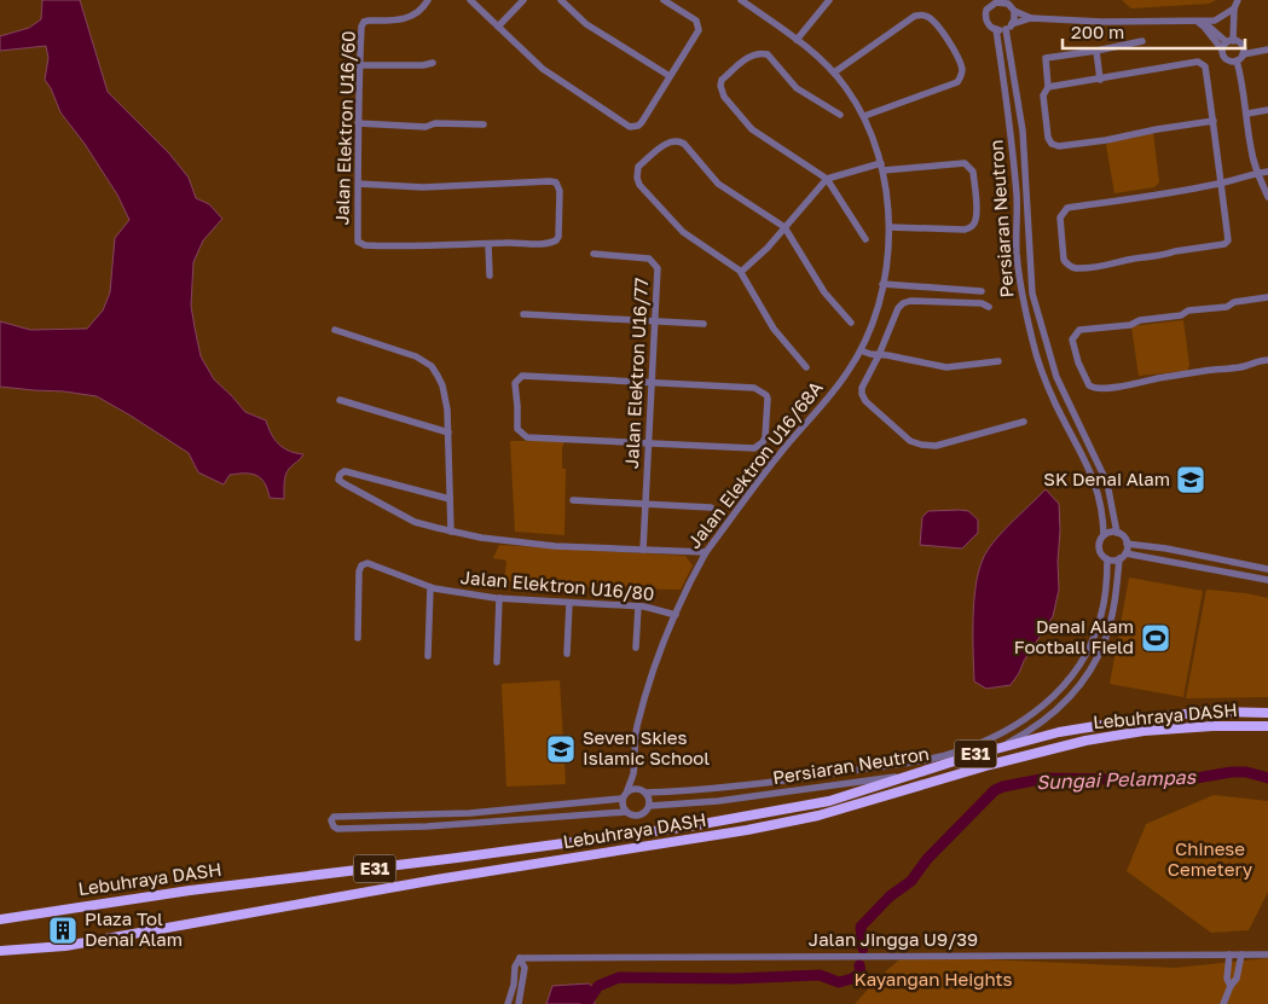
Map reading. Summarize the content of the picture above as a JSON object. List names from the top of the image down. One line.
{"streets":{"highway":["Lebuhraya DASH","E31"],"street":["Jalan Elektron U16/60","Persiaran Neutron","Jalan Elektron U16/77","Jalan Elektron U16/68A","Jalan Elektron U16/80","Jalan Jingga U9/39"]},"crossings":[["Jalan Elektron U16/68A","Jalan Elektron U16/80"]],"water":["Sungai Pelampas"],"parks":["Chinese Cemetery","Kayangan Heights"],"places":{"school or university":["SK Denai Alam","Seven Skies Islamic School"],"sports":["Denai Alam Football Field"],"building":["Plaza Tol Denai Alam"]},"scale_bar":"200 m"}
